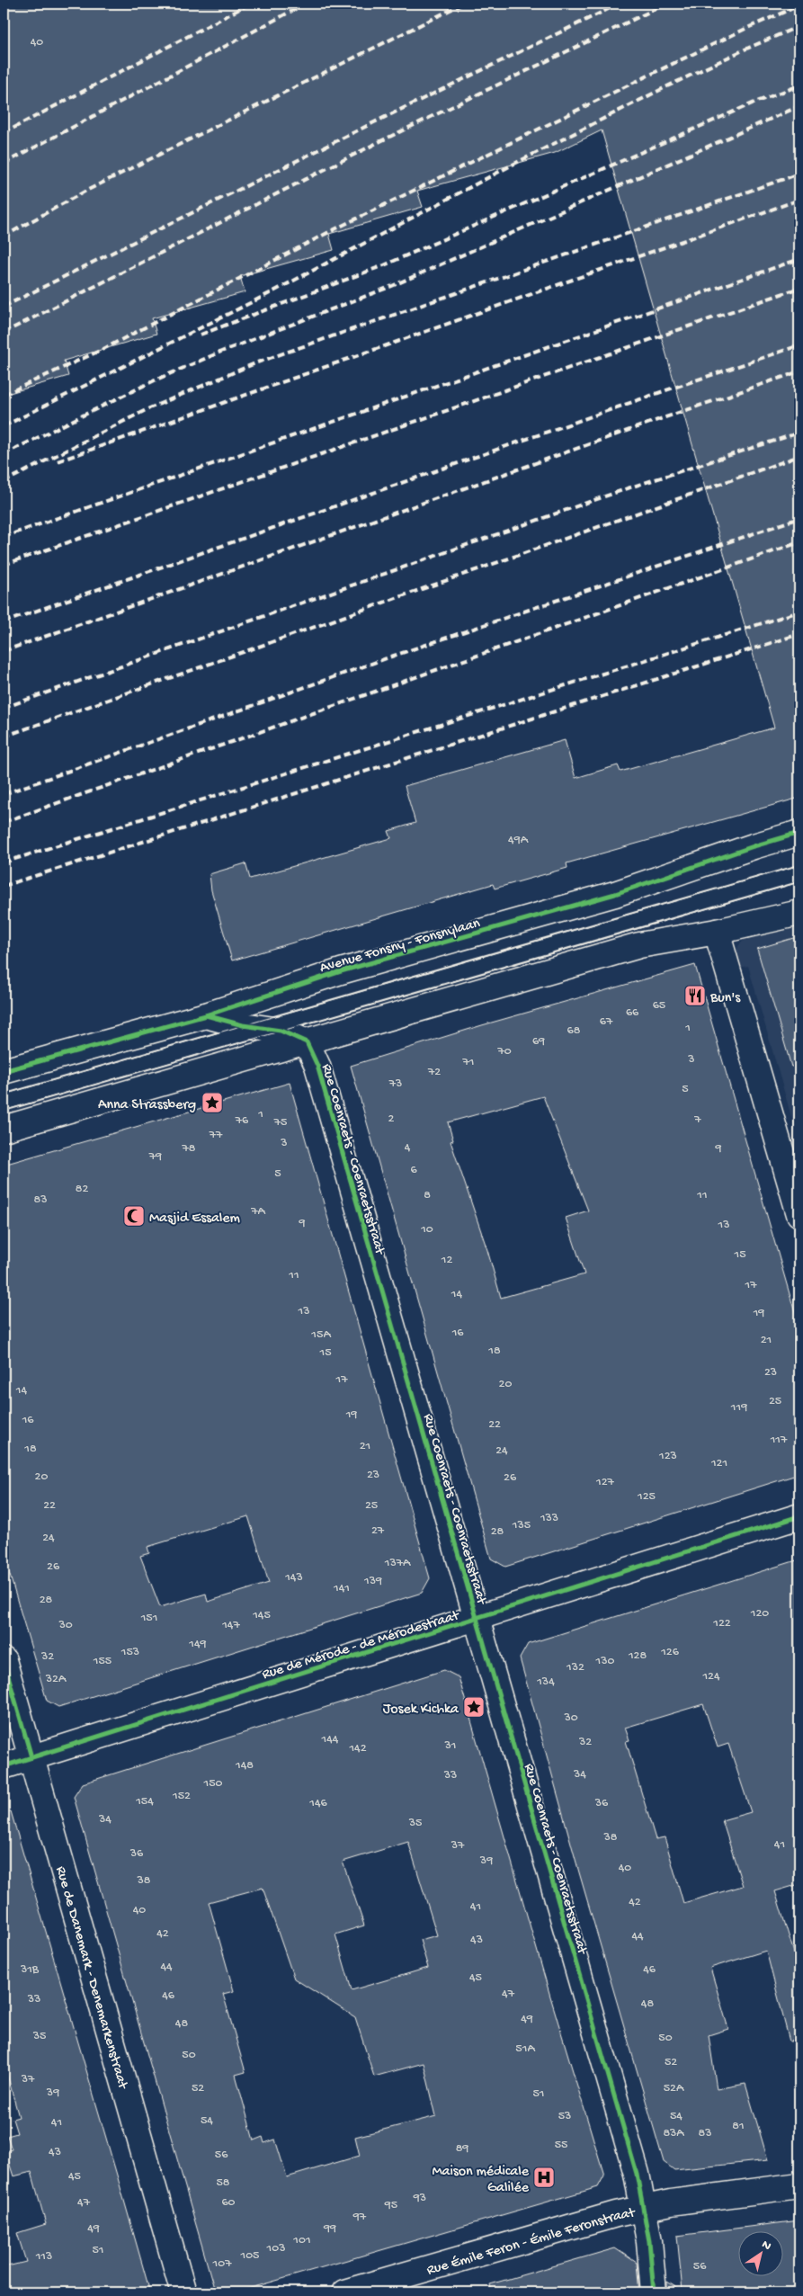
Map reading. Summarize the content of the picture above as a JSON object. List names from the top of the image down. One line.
{"streets":{"street":["Avenue Fonsny - Fonsnylaan","Rue Coenraets - Coenraetsstraat","Rue de Mérode - de Mérodestraat","Rue de Danemark - Denemarkenstraat","Rue Émile Feron - Émile Feronstraat"]},"crossings":[["Rue Coenraets - Coenraetsstraat","Rue de Mérode - de Mérodestraat"],["Rue Coenraets - Coenraetsstraat","Rue Émile Feron - Émile Feronstraat"],["Rue de Mérode - de Mérodestraat","Rue de Danemark - Denemarkenstraat"]],"places":{"restaurant":["Bun's"],"place":["Anna Strassberg","Josek Kichka"],"mosque":["Masjid Essalem"],"hospital":["Maison médicale Galilée"]},"house_numbers":["40","49A","65","66","67","1","68","69","70","3","71","72","73","5","1","2","7","76","75","77","3","4","78","9","79","6","5","82","8","11","83","7A","9","13","10","15","12","11","17","14","13","19","16","15A","21","18","15","23","17","20","14","25","119","19","16","22","117","21","18","24","123","121","23","20","26","127","125","22","25","133","135","27","28","24","137A","26","143","139","141","28","120","145","151","122","30","147","149","153","126","128","32","155","130","132","124","32A","134","30","144","32","31","142","148","34","33","150","152","154","146","36","34","35","38","41","37","36","39","40","38","42","41","40","42","44","43","44","31B","46","45","47","46","33","48","49","48","35","50","51A","50","52","37","52","52A","39","51","53","54","54","41","81","83A","83","55","89","43","56","45","58","93","47","60","95","97","49","99","101","103","51","105","113","107","56"],"north":"top right"}
